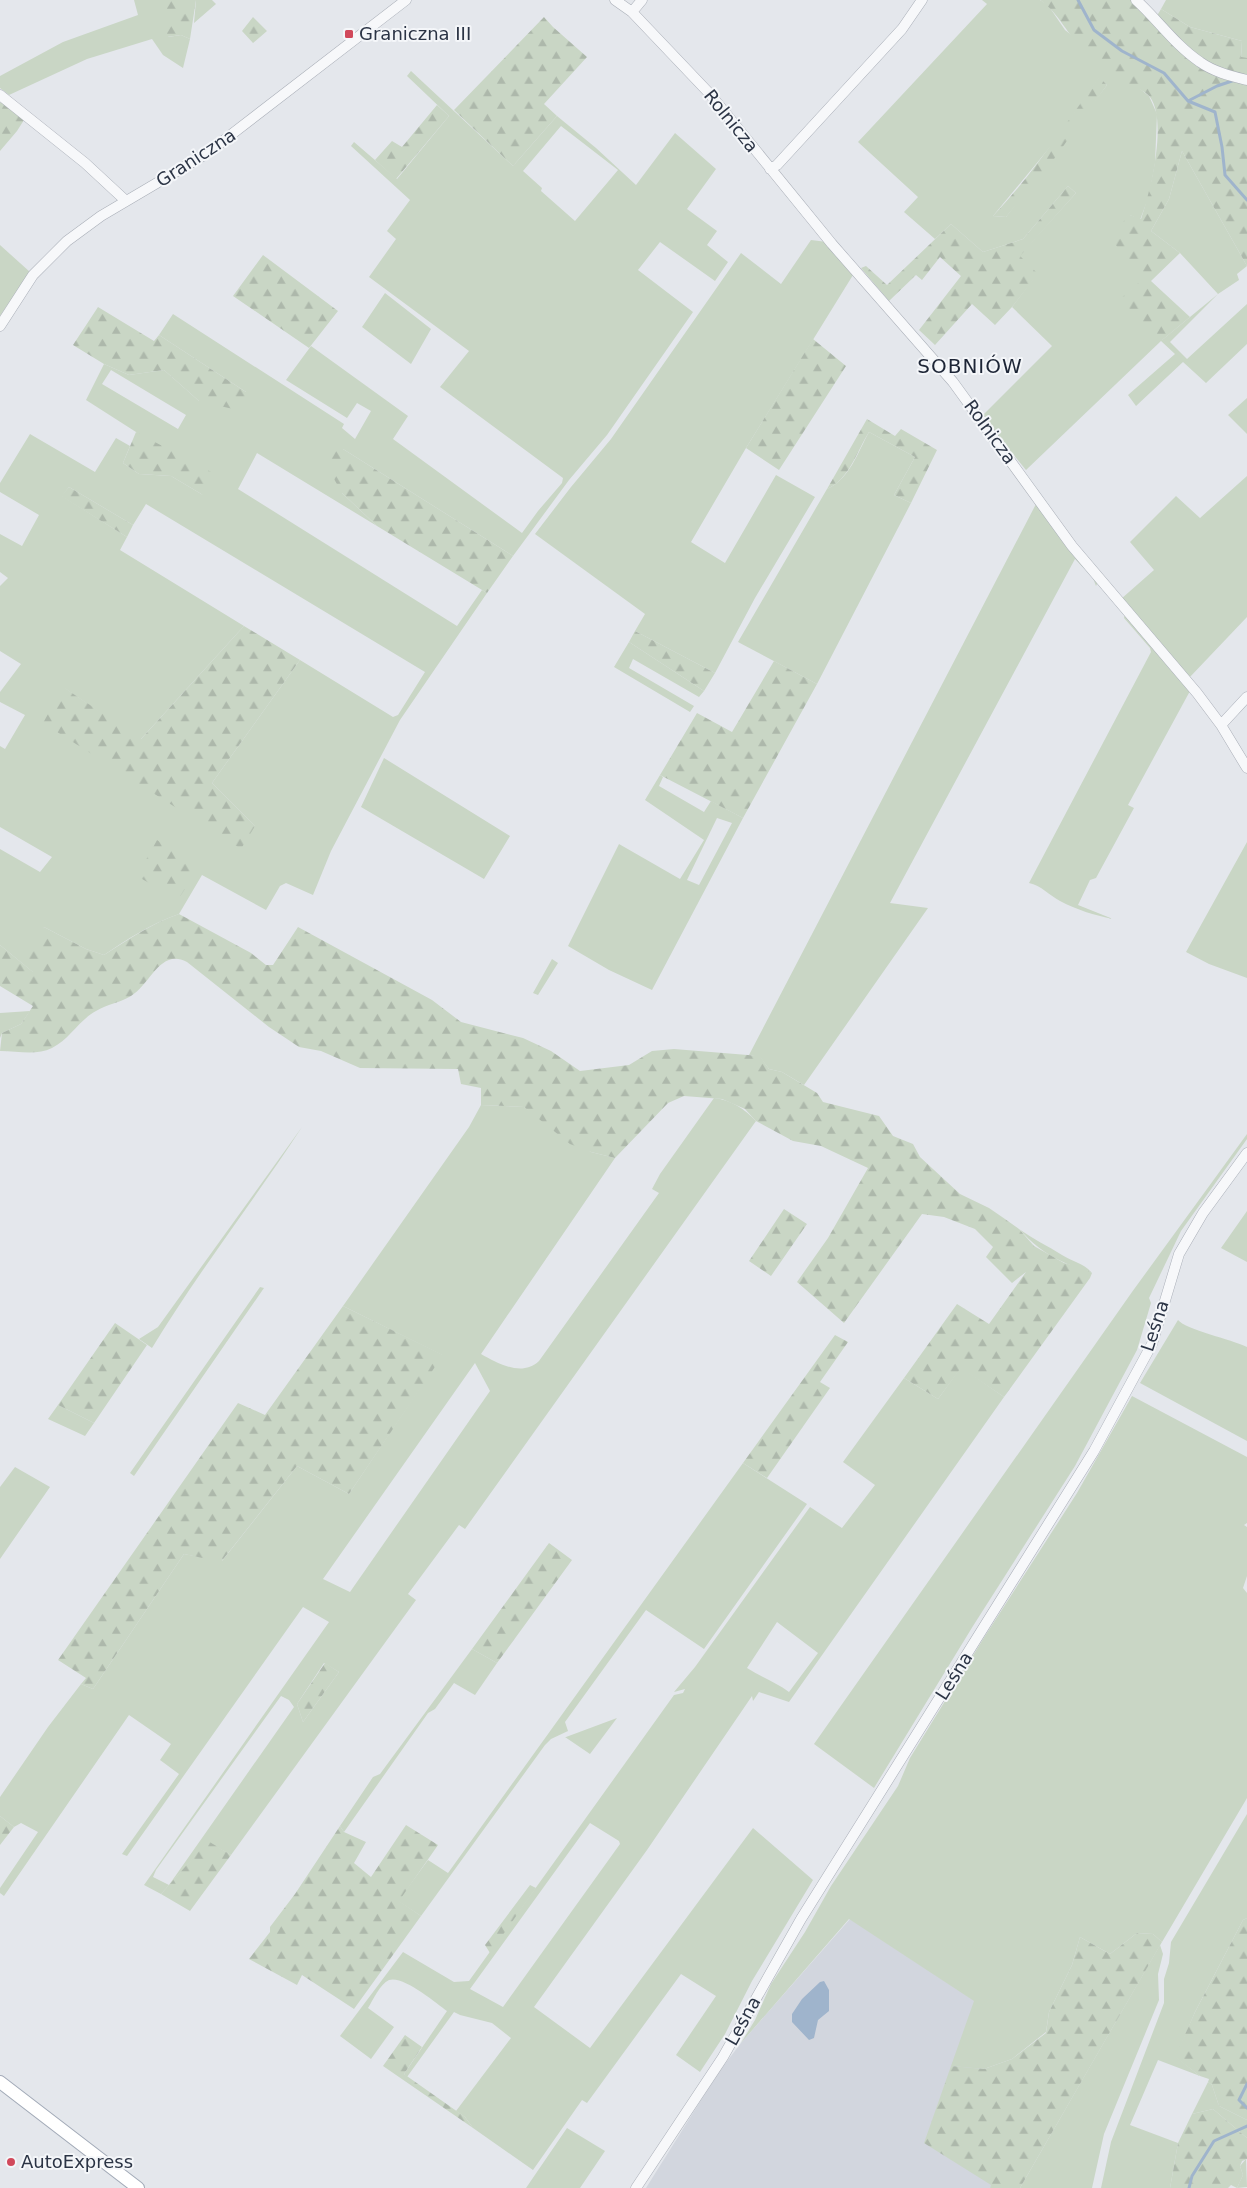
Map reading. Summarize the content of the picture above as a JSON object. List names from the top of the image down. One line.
{"streets":{"street":["Rolnicza","Graniczna","Leśna"]},"districts":["SOBNIÓW"],"places":{"transit":["Graniczna III"],"other":["AutoExpress"]}}
